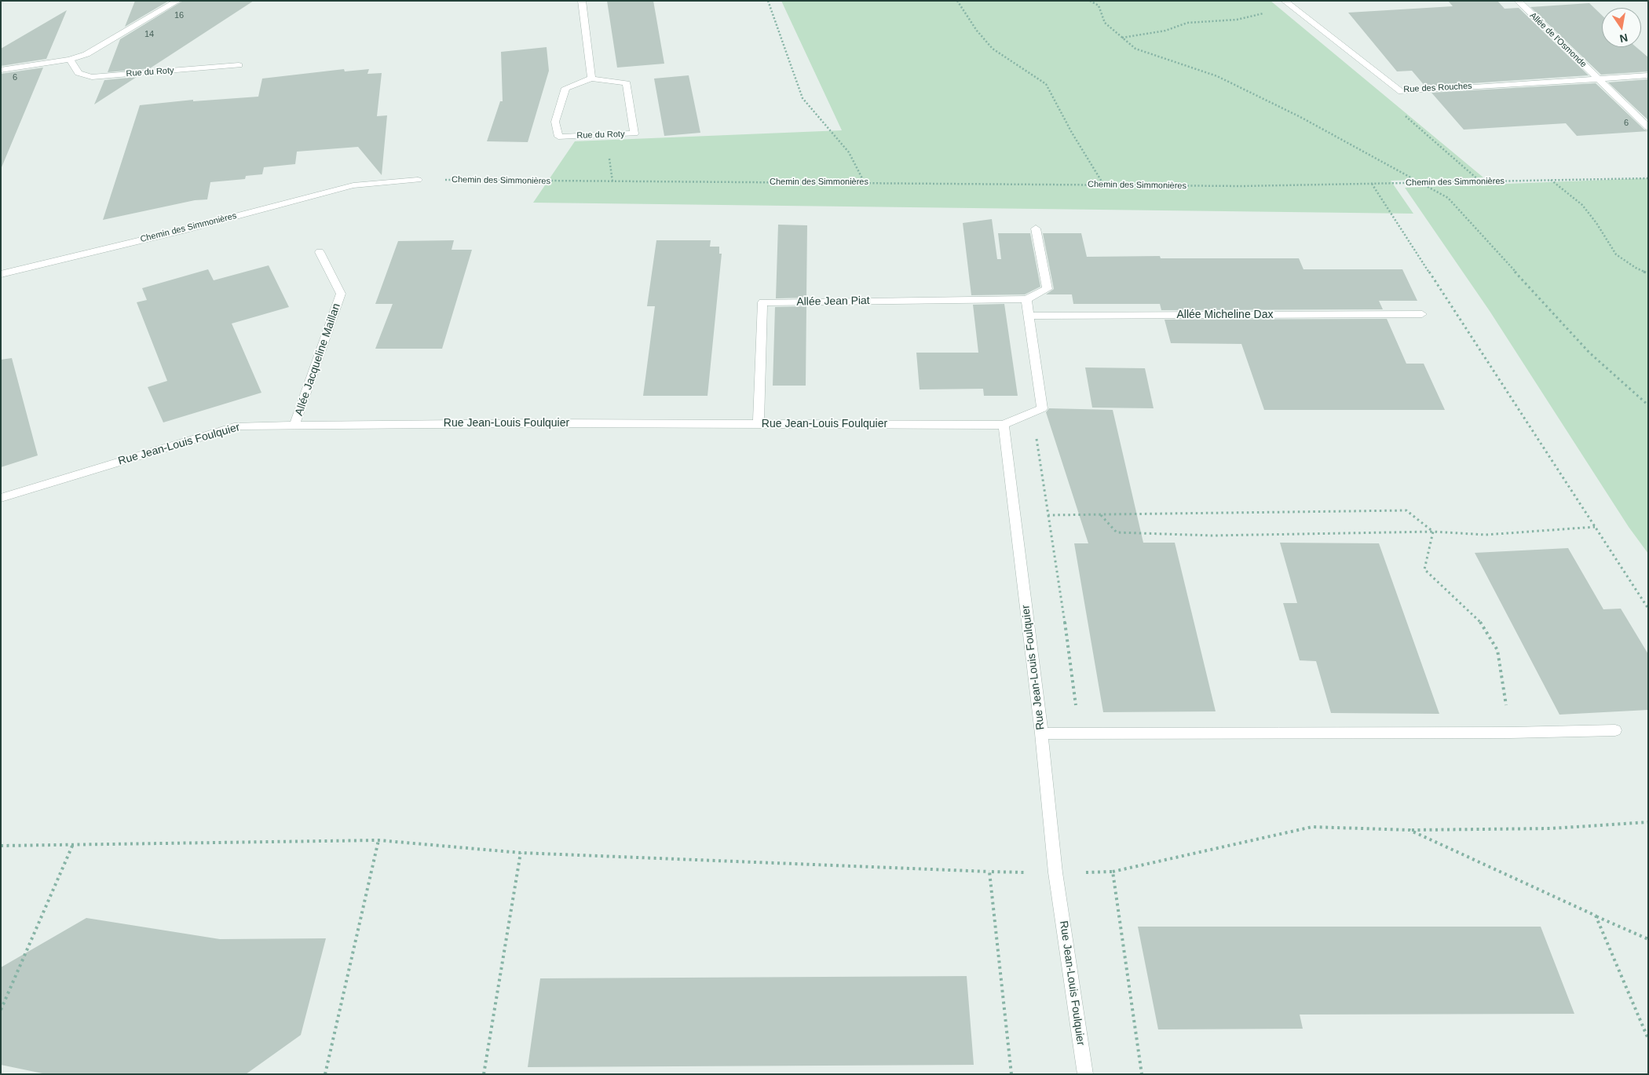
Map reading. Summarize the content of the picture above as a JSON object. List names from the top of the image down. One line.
{"streets":{"street":["Allée de l'Osmonde","Rue du Roty","Rue des Rouches","Chemin des Simmonières","Allée Jean Piat","Allée Micheline Dax","Allée Jacqueline Maillan","Rue Jean-Louis Foulquier"]},"crossings":[["Allée de l'Osmonde","Rue des Rouches"],["Allée Jean Piat","Rue Jean-Louis Foulquier"],["Allée Jacqueline Maillan","Rue Jean-Louis Foulquier"]],"house_numbers":["16","14","6","6"],"north":"bottom"}
